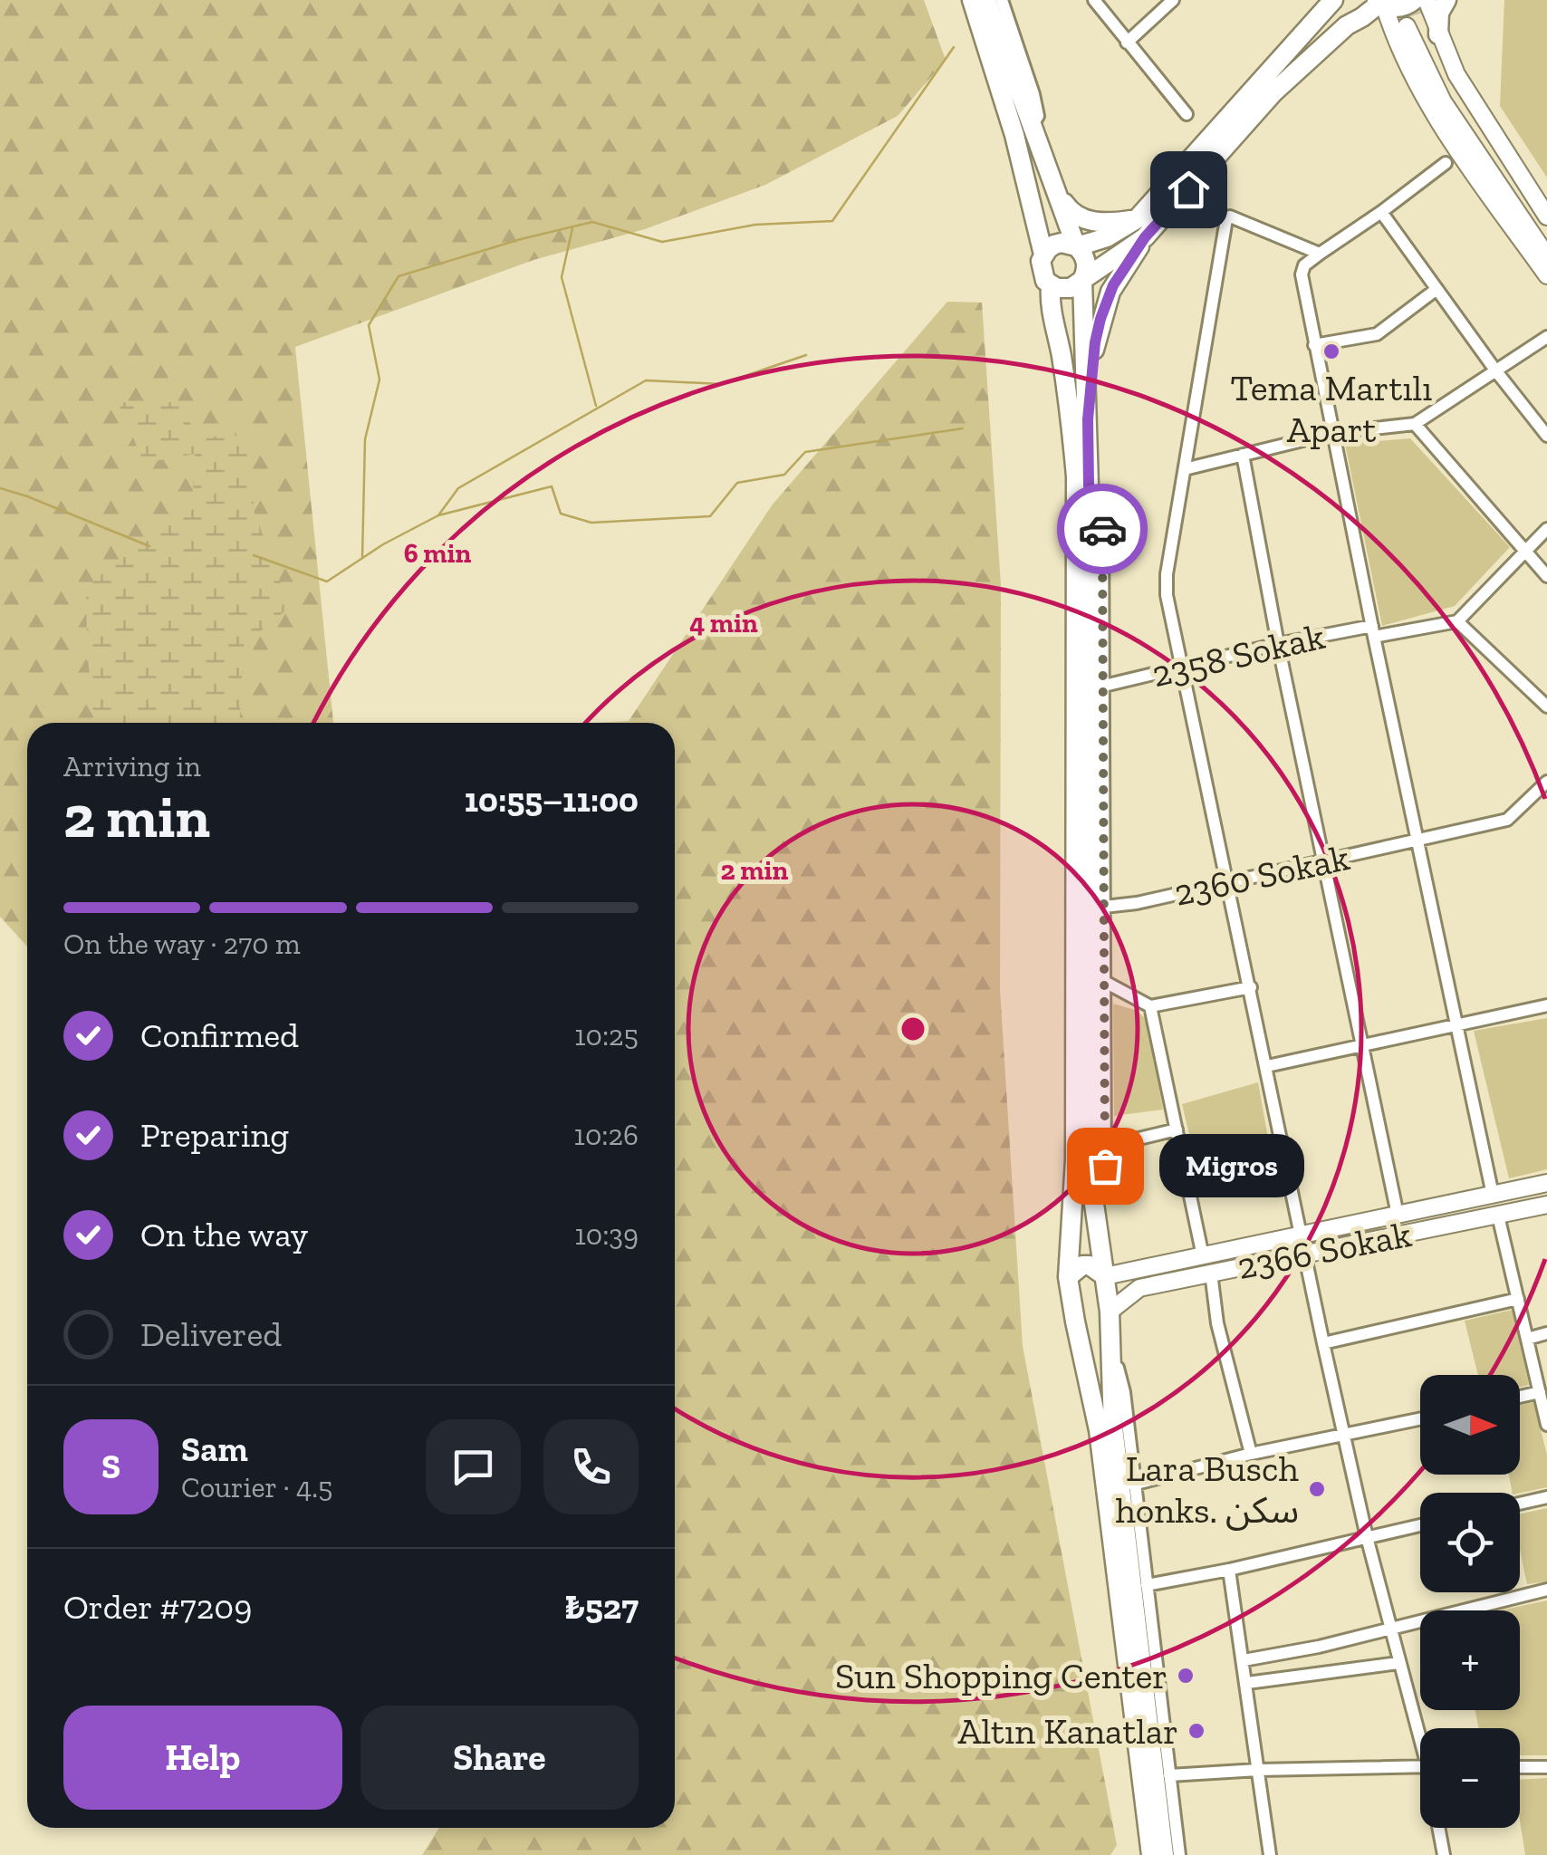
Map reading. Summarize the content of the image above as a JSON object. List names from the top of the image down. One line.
{"streets":{"street":["2358 Sokak","2360 Sokak","2366 Sokak"]},"places":["Tema Martılı Apart","Migros","Lara Busch honks. سكن","Sun Shopping Center","Altın Kanatlar"],"north":"right","page":{"heading":["2 min","Arriving in","10:55–11:00"],"panel":["Sam","Courier · 4.5","Order #7209","₺527"],"bar":"On the way · 270 m","list":[["Confirmed","10:25"],["Preparing","10:26"],["On the way","10:39"],"Delivered"],"bubble":"Migros","map_buttons":["+","−"],"round":"S","buttons":["Help","Share"]},"rings":["6 min","4 min","2 min"]}
